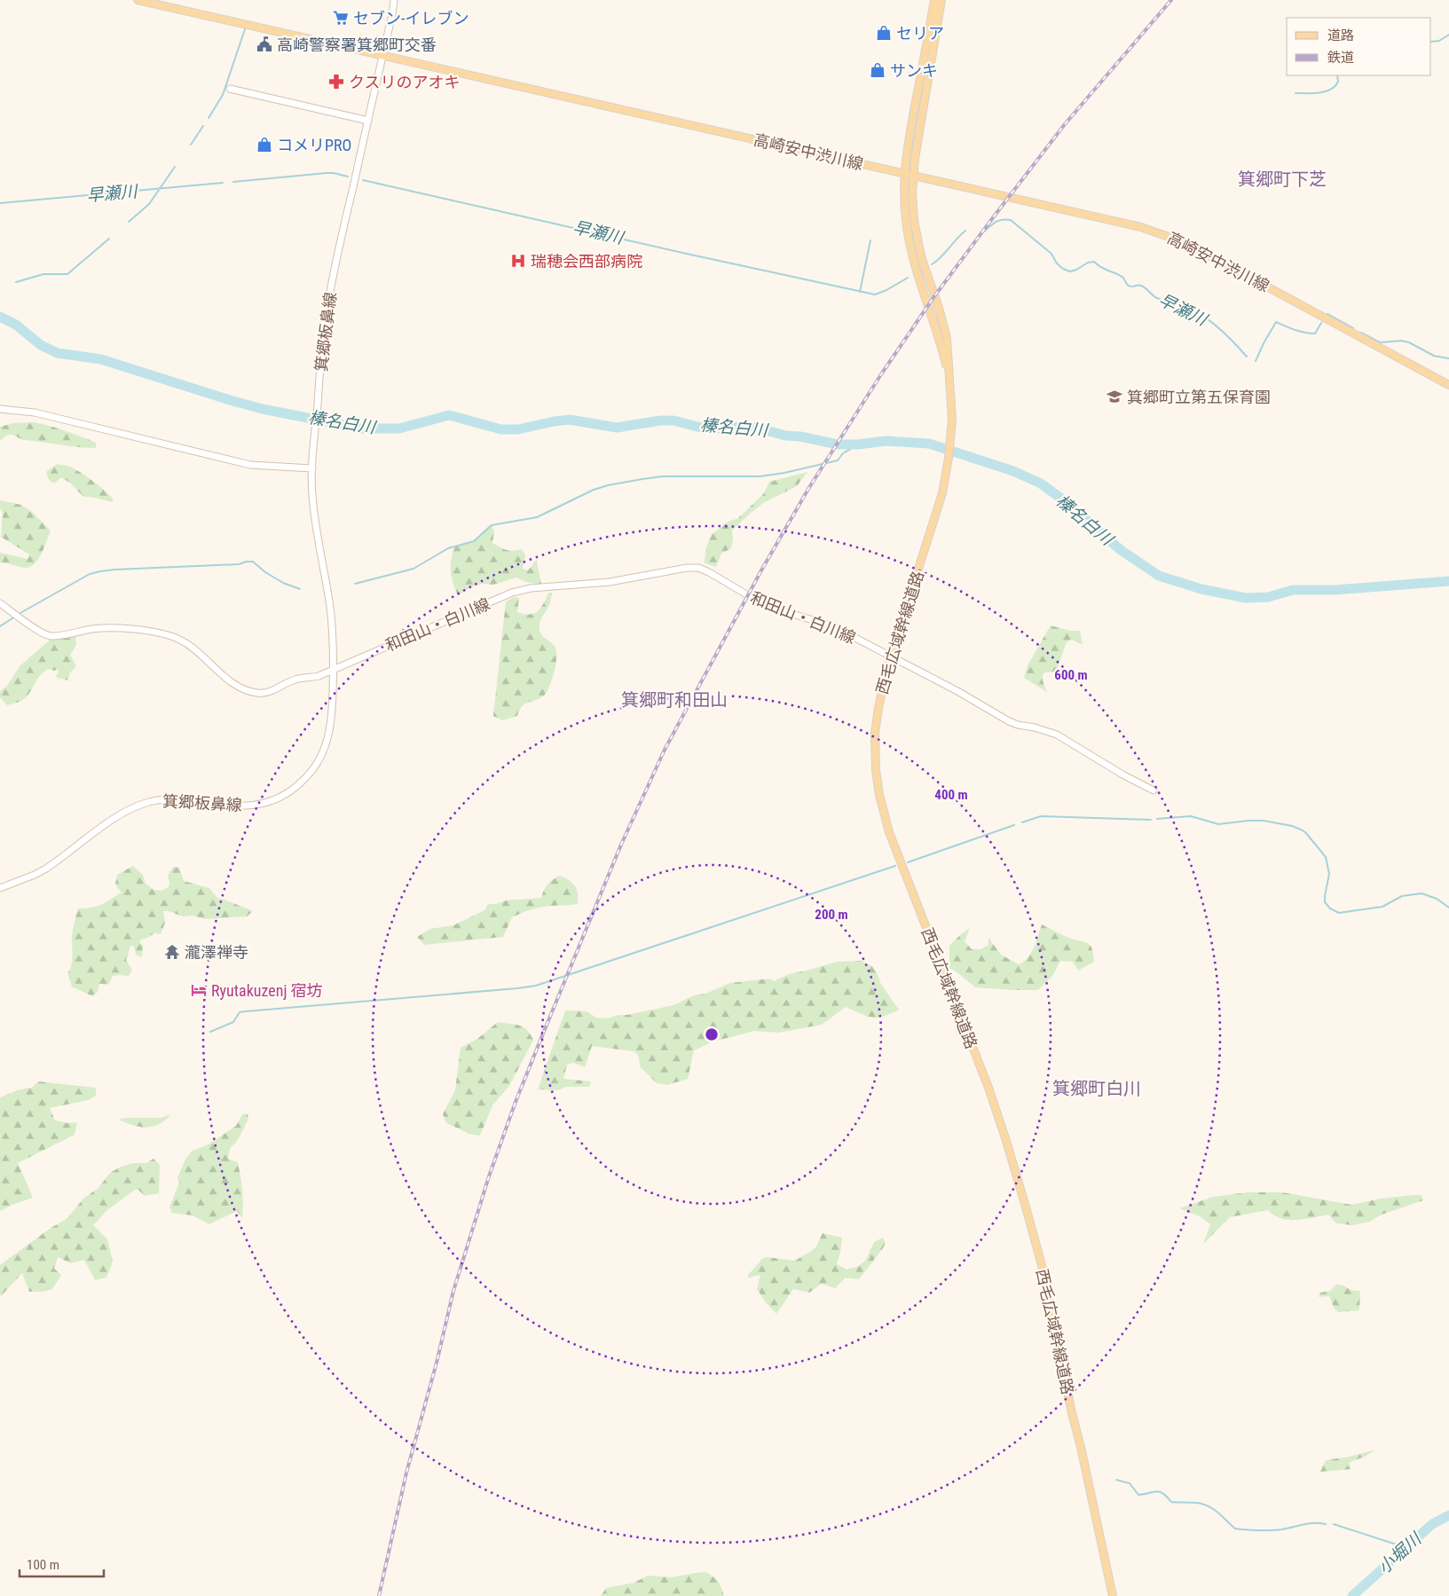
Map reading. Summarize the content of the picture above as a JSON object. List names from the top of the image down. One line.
{"streets":{"main road":["高崎安中渋川線","箕郷板鼻線","和田山・白川線","西毛広域幹線道路"]},"crossings":[["高崎安中渋川線","箕郷板鼻線"],["高崎安中渋川線","西毛広域幹線道路"],["箕郷板鼻線","和田山・白川線"],["和田山・白川線","西毛広域幹線道路"]],"districts":["箕郷町下芝","箕郷町和田山","箕郷町白川"],"water":["早瀬川","榛名白川","小堀川"],"places":{"supermarket":["セブン-イレブン"],"shop":["セリア","サンキ","コメリPRO"],"public building":["高崎警察署箕郷町交番"],"pharmacy":["クスリのアオキ"],"hospital":["瑞穂会西部病院"],"school or university":["箕郷町立第五保育園"],"temple":["瀧澤禅寺"],"hotel":["Ryutakuzenj 宿坊"]},"legend":["道路","鉄道"],"scale_bar":"100 m","rings":["600 m","400 m","200 m"]}
